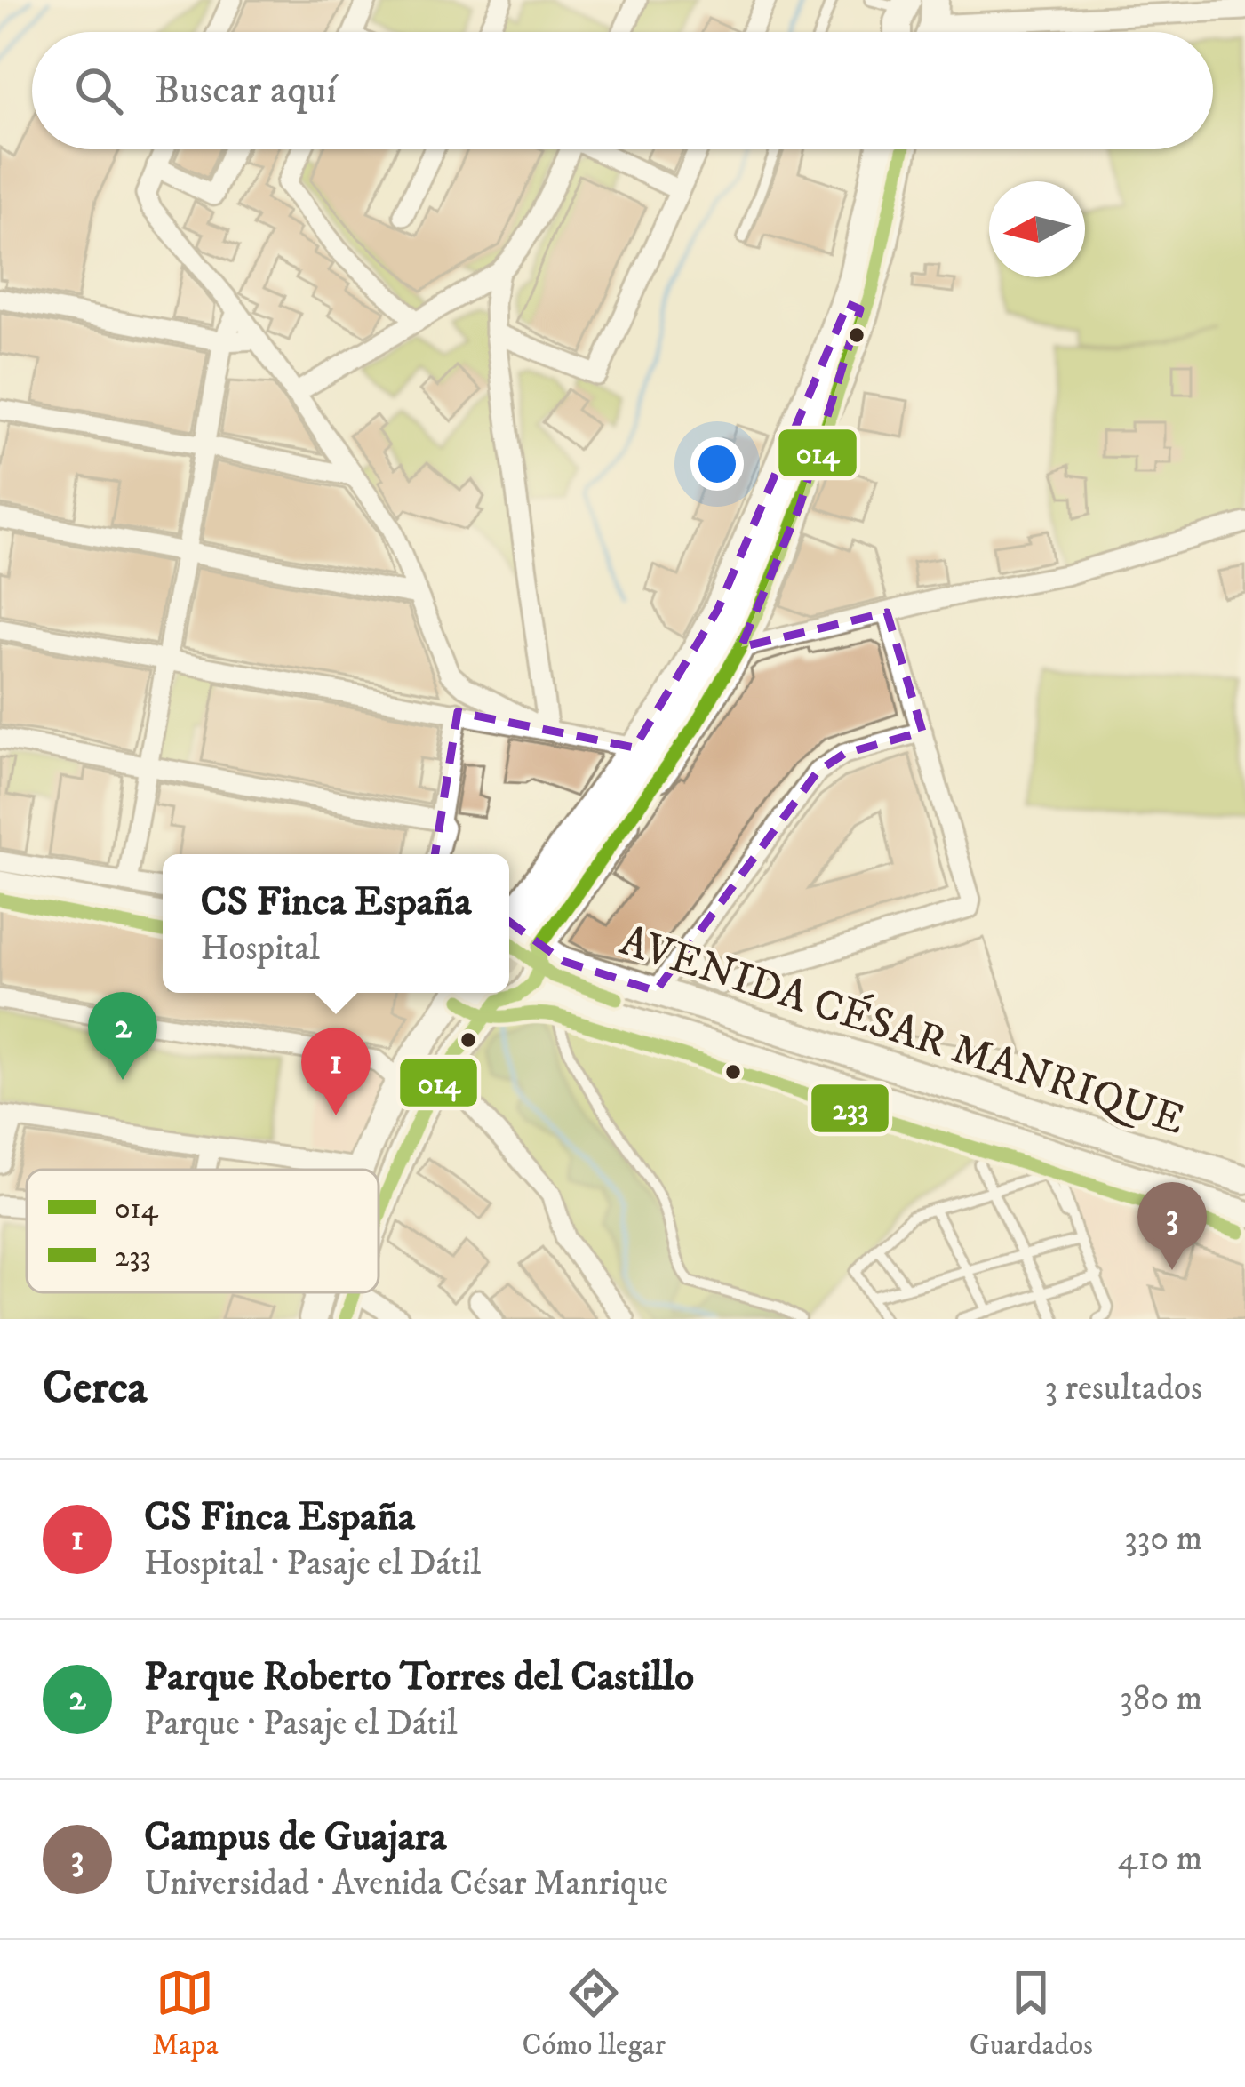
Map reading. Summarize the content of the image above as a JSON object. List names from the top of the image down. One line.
{"streets":{"main road":["AVENIDA CÉSAR MANRIQUE"]},"lines":["transit line 014","transit line 233"],"legend":["014","233"],"north":"left","page":{"search":"Buscar aquí","popup":["CS Finca España","Hospital"],"pins":["2","1","3"],"heading":["Cerca","3 resultados"],"list":[{"mark":"1","name":"CS Finca España","note":"Hospital · Pasaje el Dátil","value":"330 m"},{"mark":"2","name":"Parque Roberto Torres del Castillo","note":"Parque · Pasaje el Dátil","value":"380 m"},{"mark":"3","name":"Campus de Guajara","note":"Universidad · Avenida César Manrique","value":"410 m"}],"nav":["Mapa","Cómo llegar","Guardados"]}}
